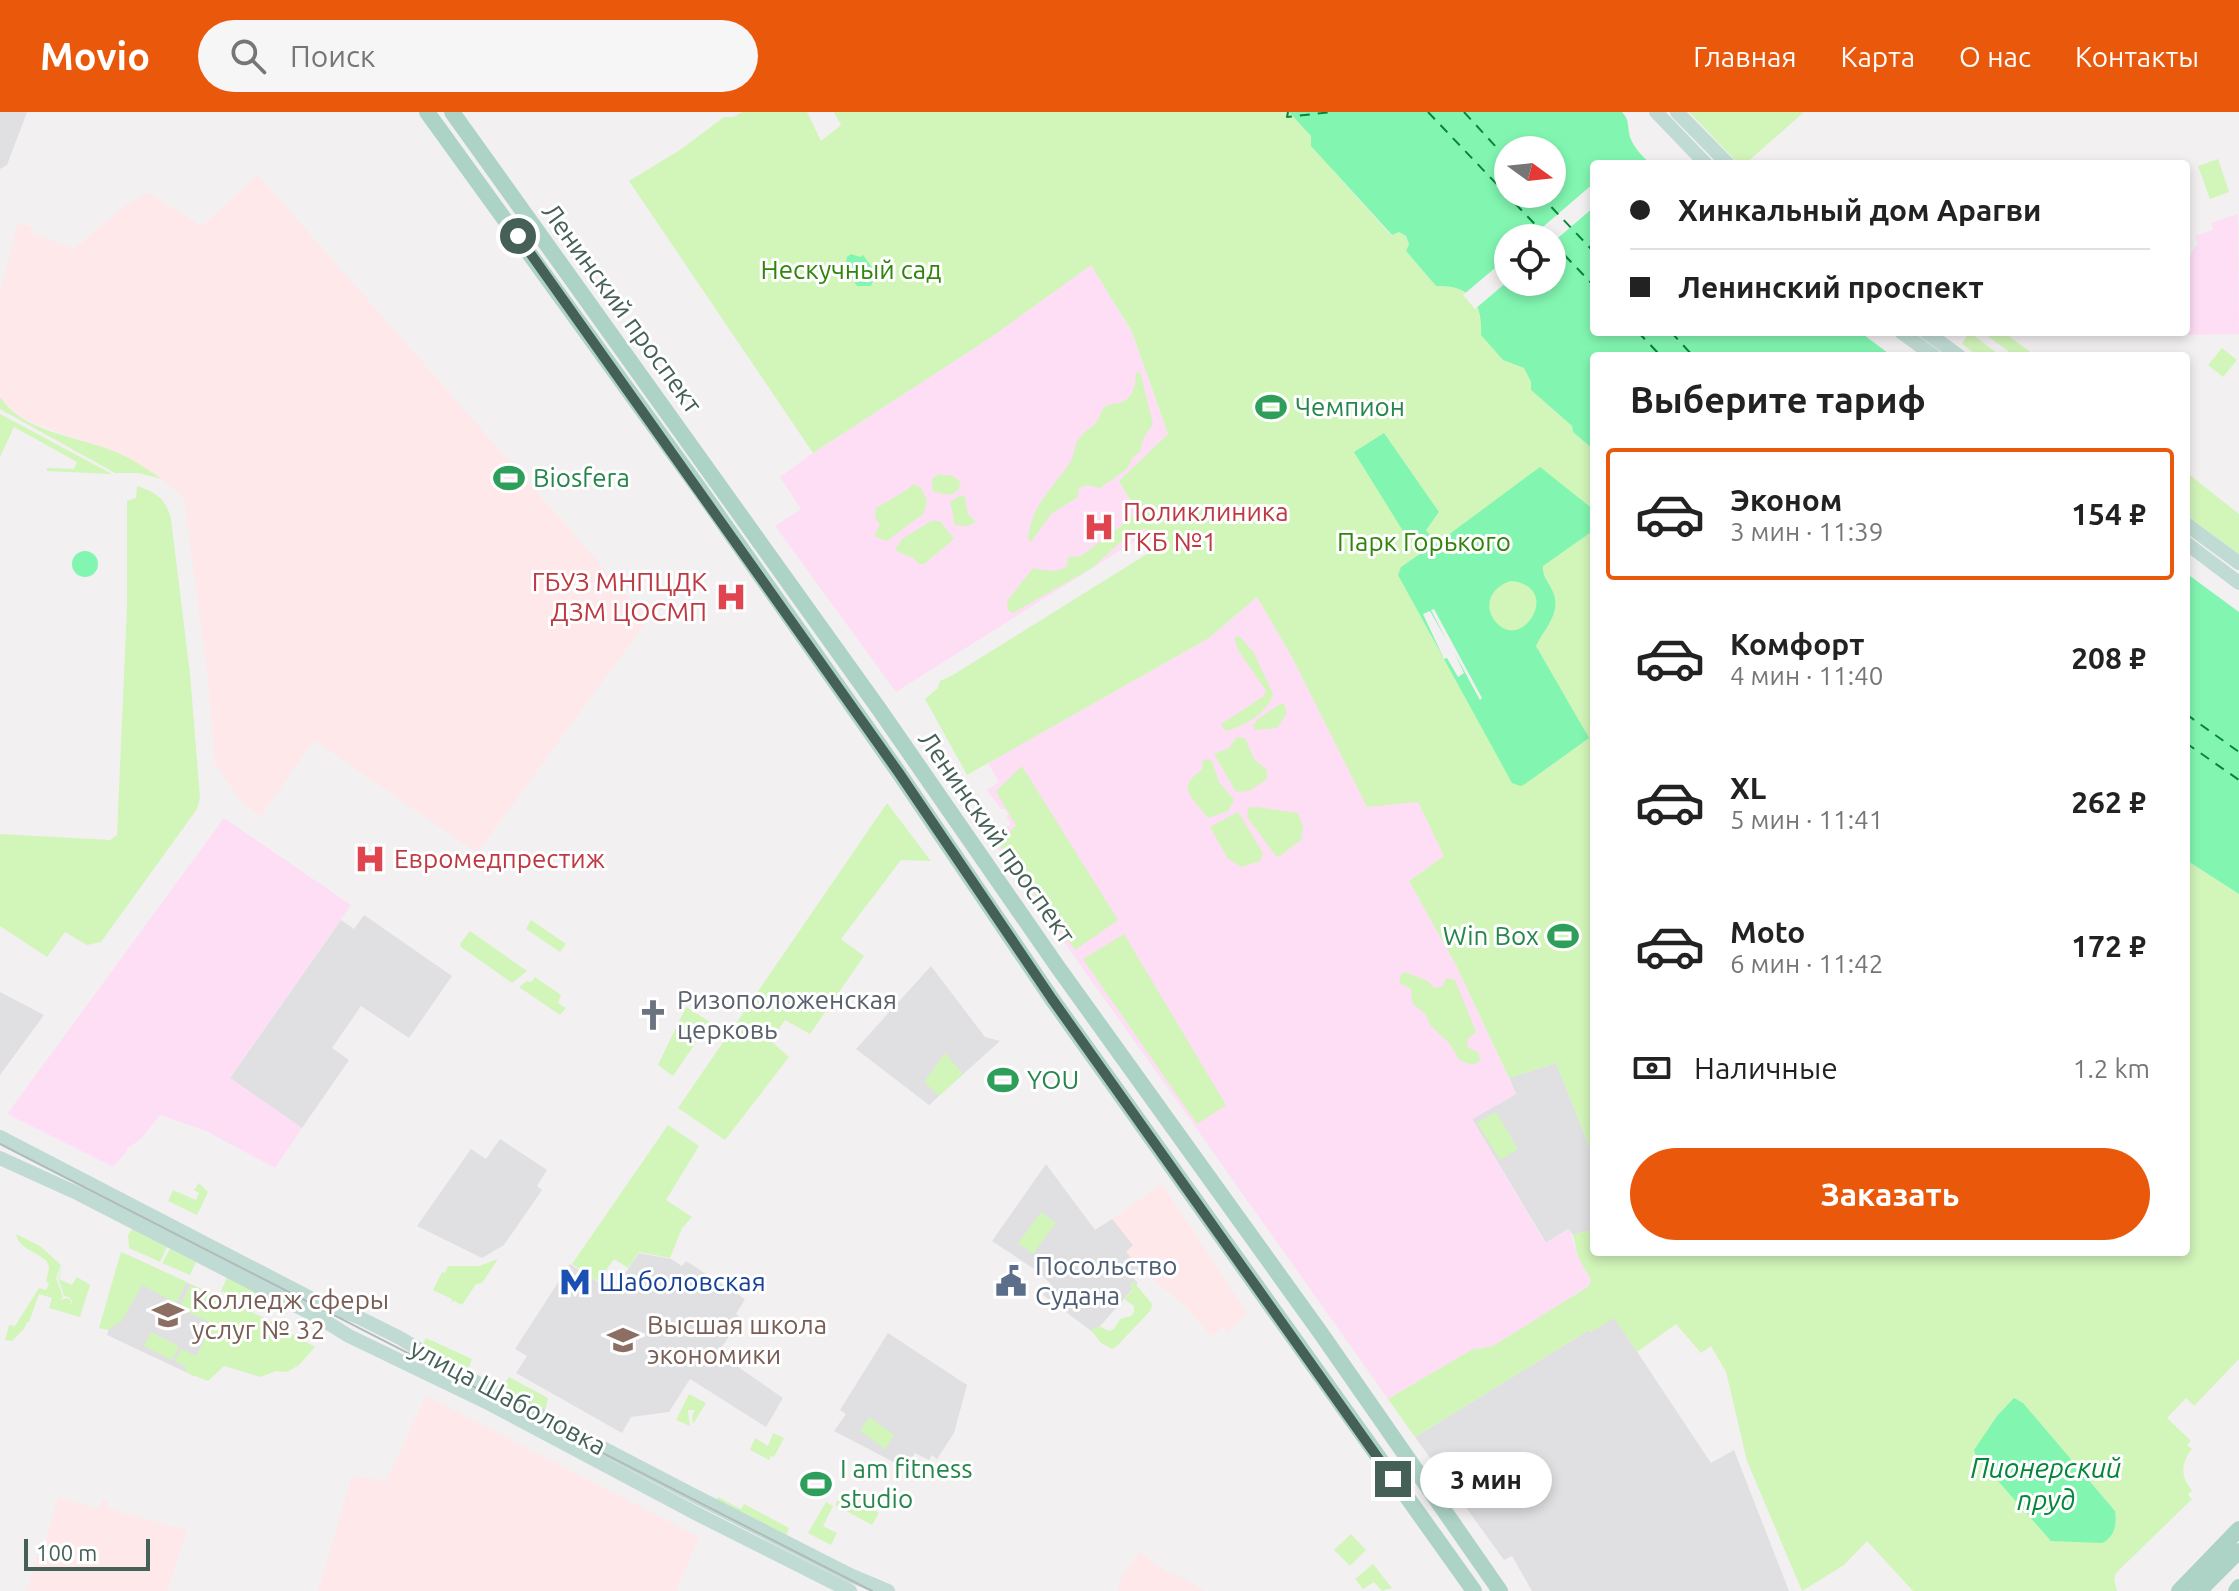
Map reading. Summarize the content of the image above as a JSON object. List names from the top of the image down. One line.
{"streets":{"main road":["Ленинский проспект","улица Шаболовка"]},"water":["Пионерский пруд"],"parks":["Нескучный сад","Парк Горького"],"places":{"sports":["Чемпион","Biosfera","Win Box","YOU","I am fitness studio"],"hospital":["Поликлиника ГКБ №1","ГБУЗ МНПЦДК ДЗМ ЦОСМП","Евромедпрестиж"],"church":["Ризоположенская церковь"],"public building":["Посольство Судана"],"metro station":["Шаболовская"],"school or university":["Колледж сферы услуг № 32","Высшая школа экономики"]},"scale_bar":"100 m","north":"right","page":{"header":"Movio","search":"Поиск","nav":["Главная","Карта","О нас","Контакты"],"banner":["Хинкальный дом Арагви","Ленинский проспект"],"heading":"Выберите тариф","list":[{"name":"Эконом","note":"3 мин · 11:39","value":"154 ₽"},{"name":"Комфорт","note":"4 мин · 11:40","value":"208 ₽"},{"name":"XL","note":"5 мин · 11:41","value":"262 ₽"},{"name":"Moto","note":"6 мин · 11:42","value":"172 ₽"}],"pay":["Наличные","1.2 km"],"buttons":"Заказать","bubble":"3 мин","scale":"100 m"}}
